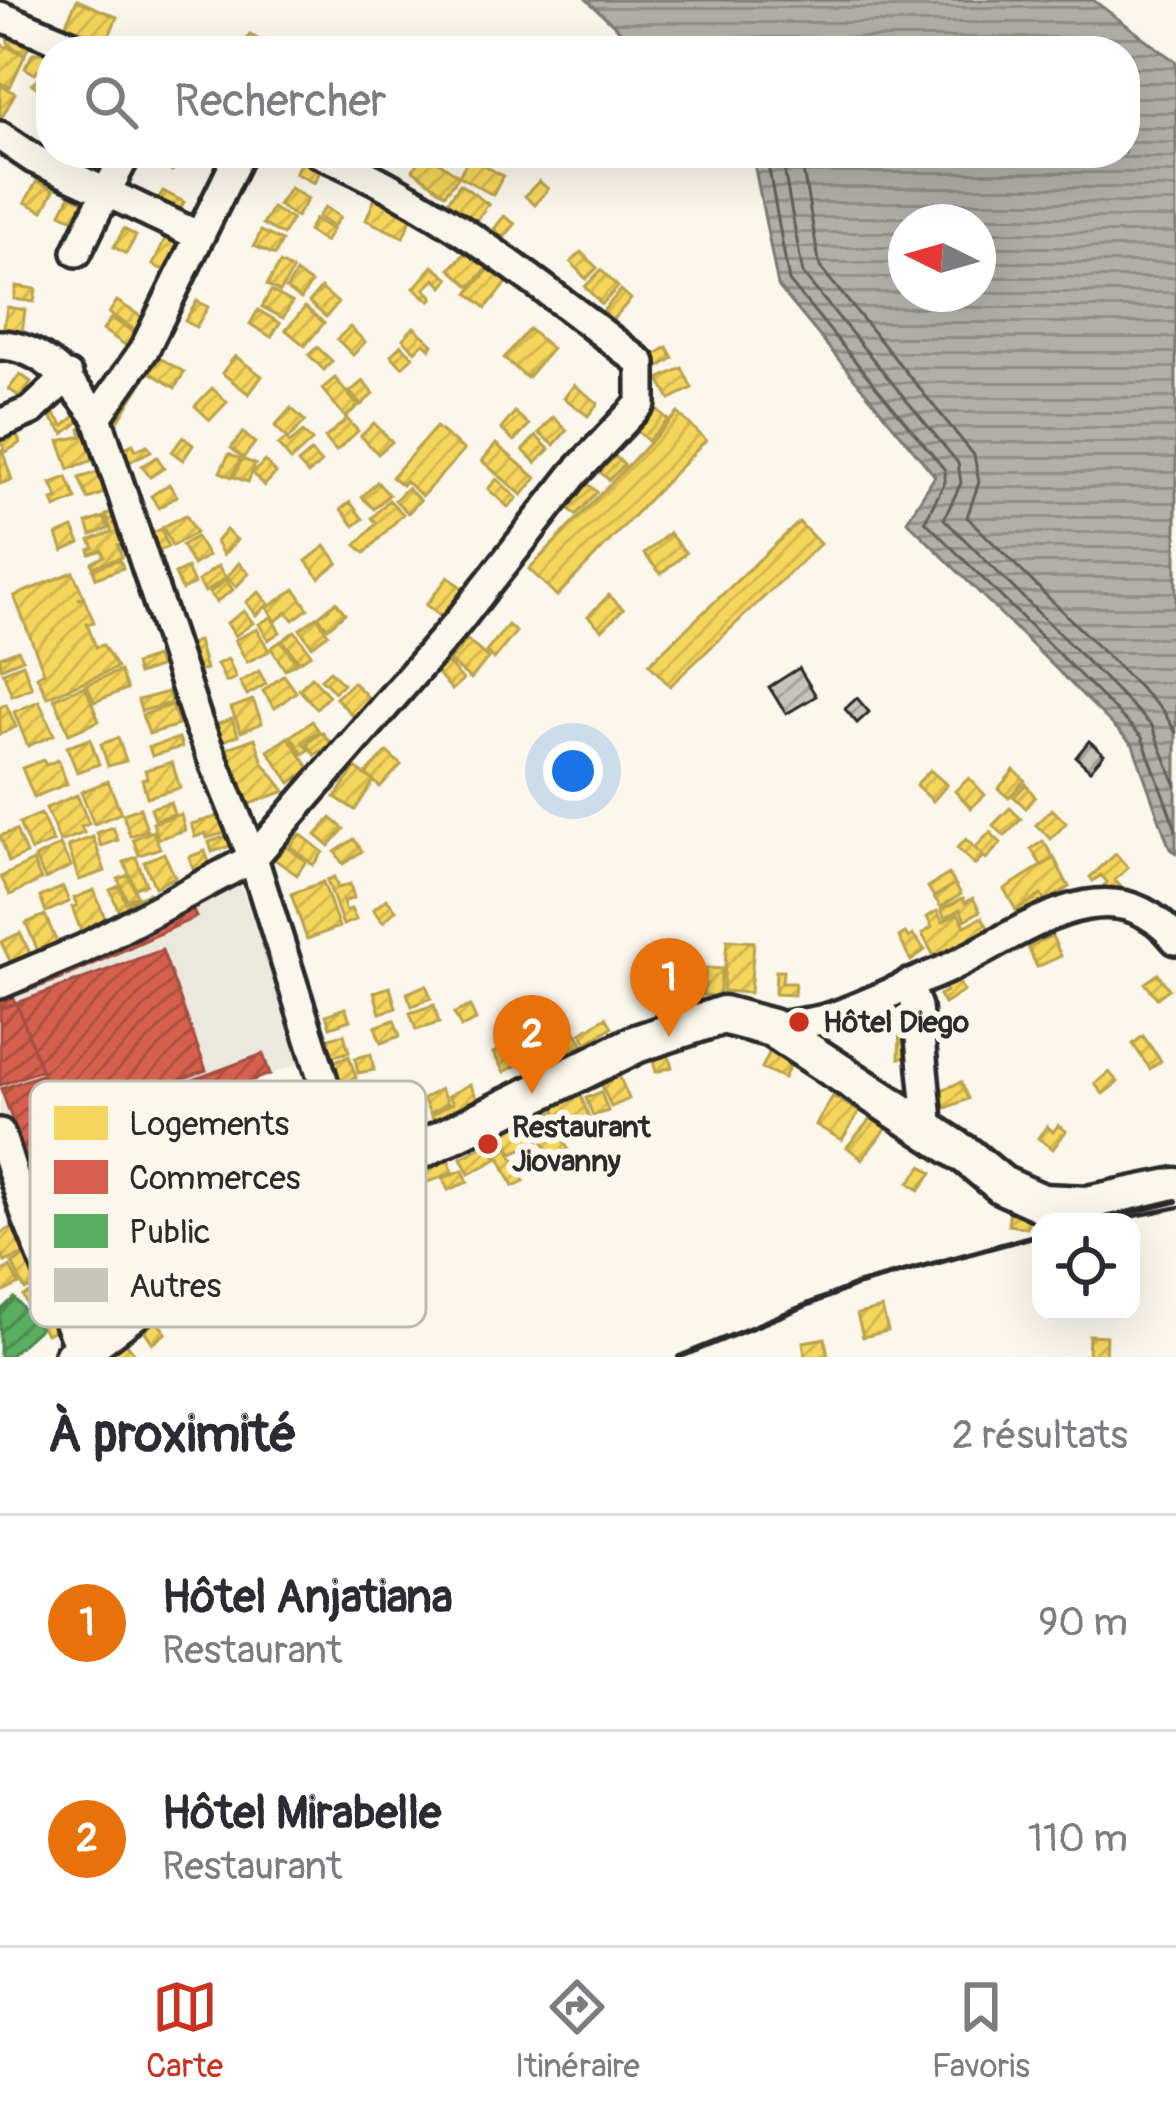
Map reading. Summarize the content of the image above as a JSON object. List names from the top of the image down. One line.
{"places":["Hôtel Diego","Restaurant Jiovanny"],"legend":["Logements","Commerces","Public","Autres"],"north":"left","page":{"search":"Rechercher","pins":["1","2"],"heading":["À proximité","2 résultats"],"list":[{"mark":"1","name":"Hôtel Anjatiana","note":"Restaurant","value":"90 m"},{"mark":"2","name":"Hôtel Mirabelle","note":"Restaurant","value":"110 m"}],"nav":["Carte","Itinéraire","Favoris"]}}
